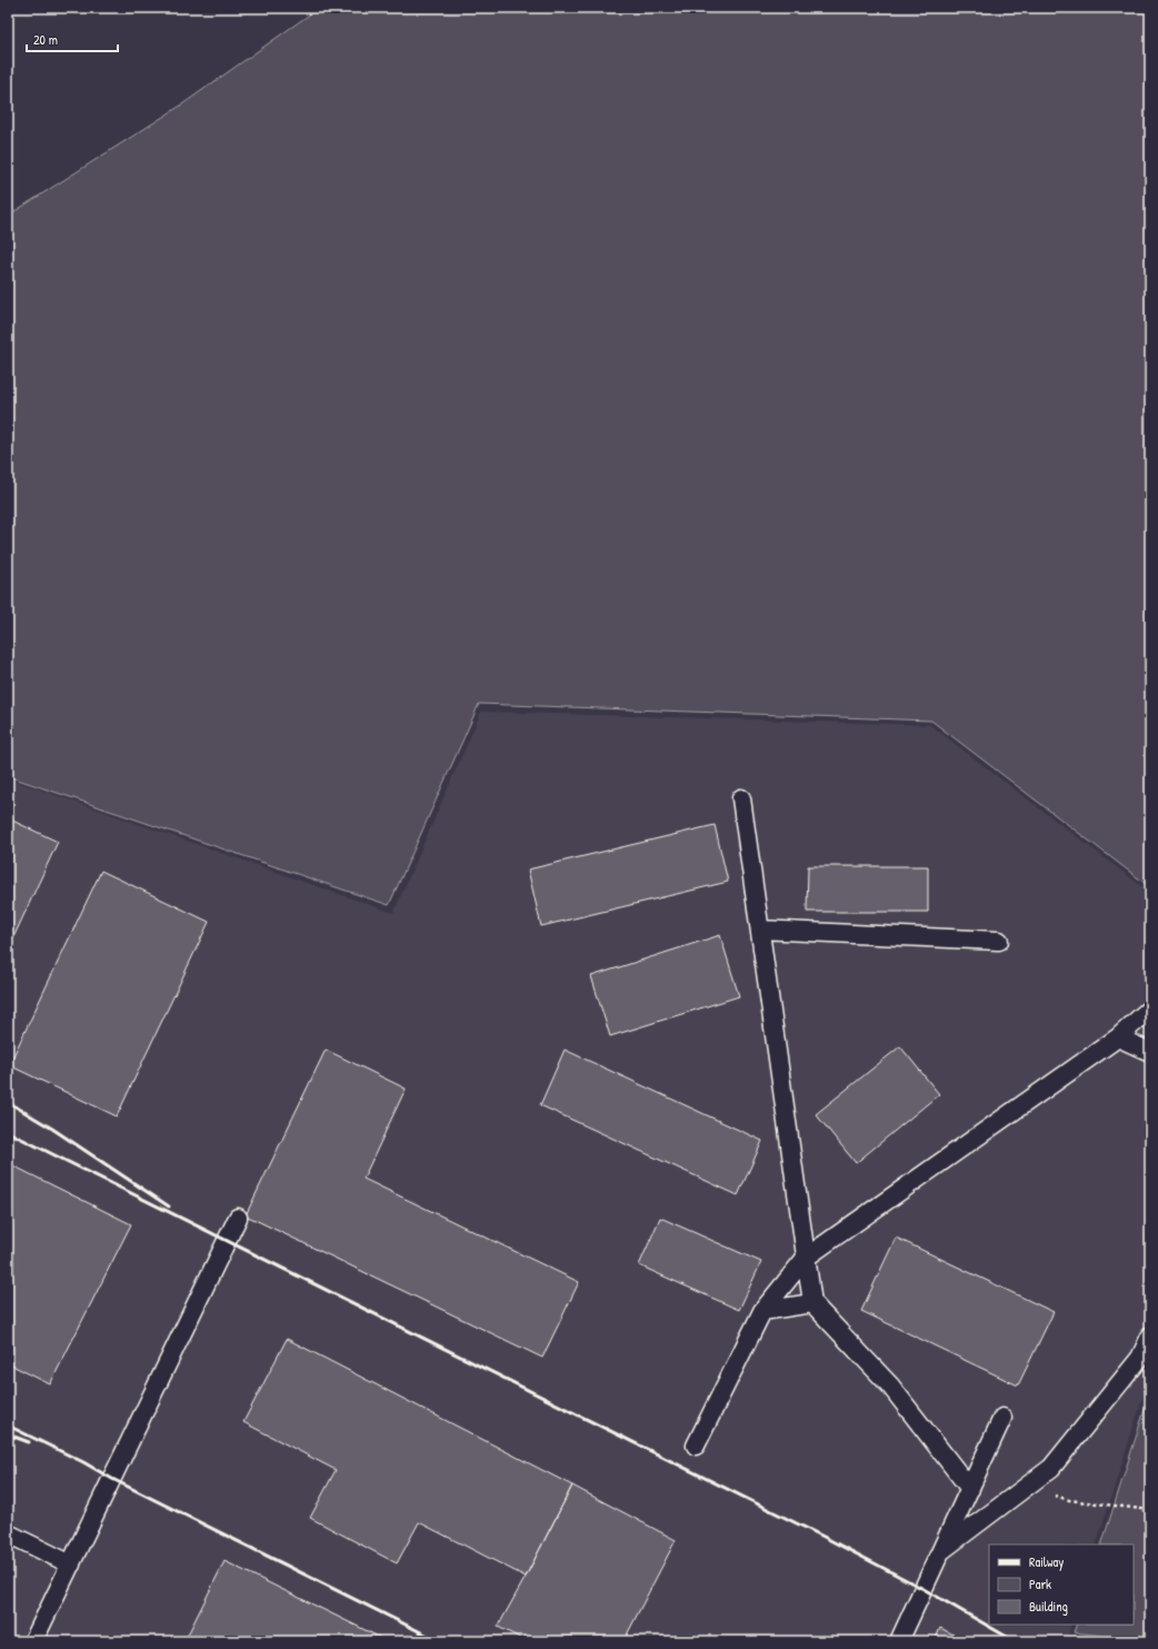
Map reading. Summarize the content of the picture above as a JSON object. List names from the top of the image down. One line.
{"legend":["Railway","Park","Building"],"scale_bar":"20 m"}
